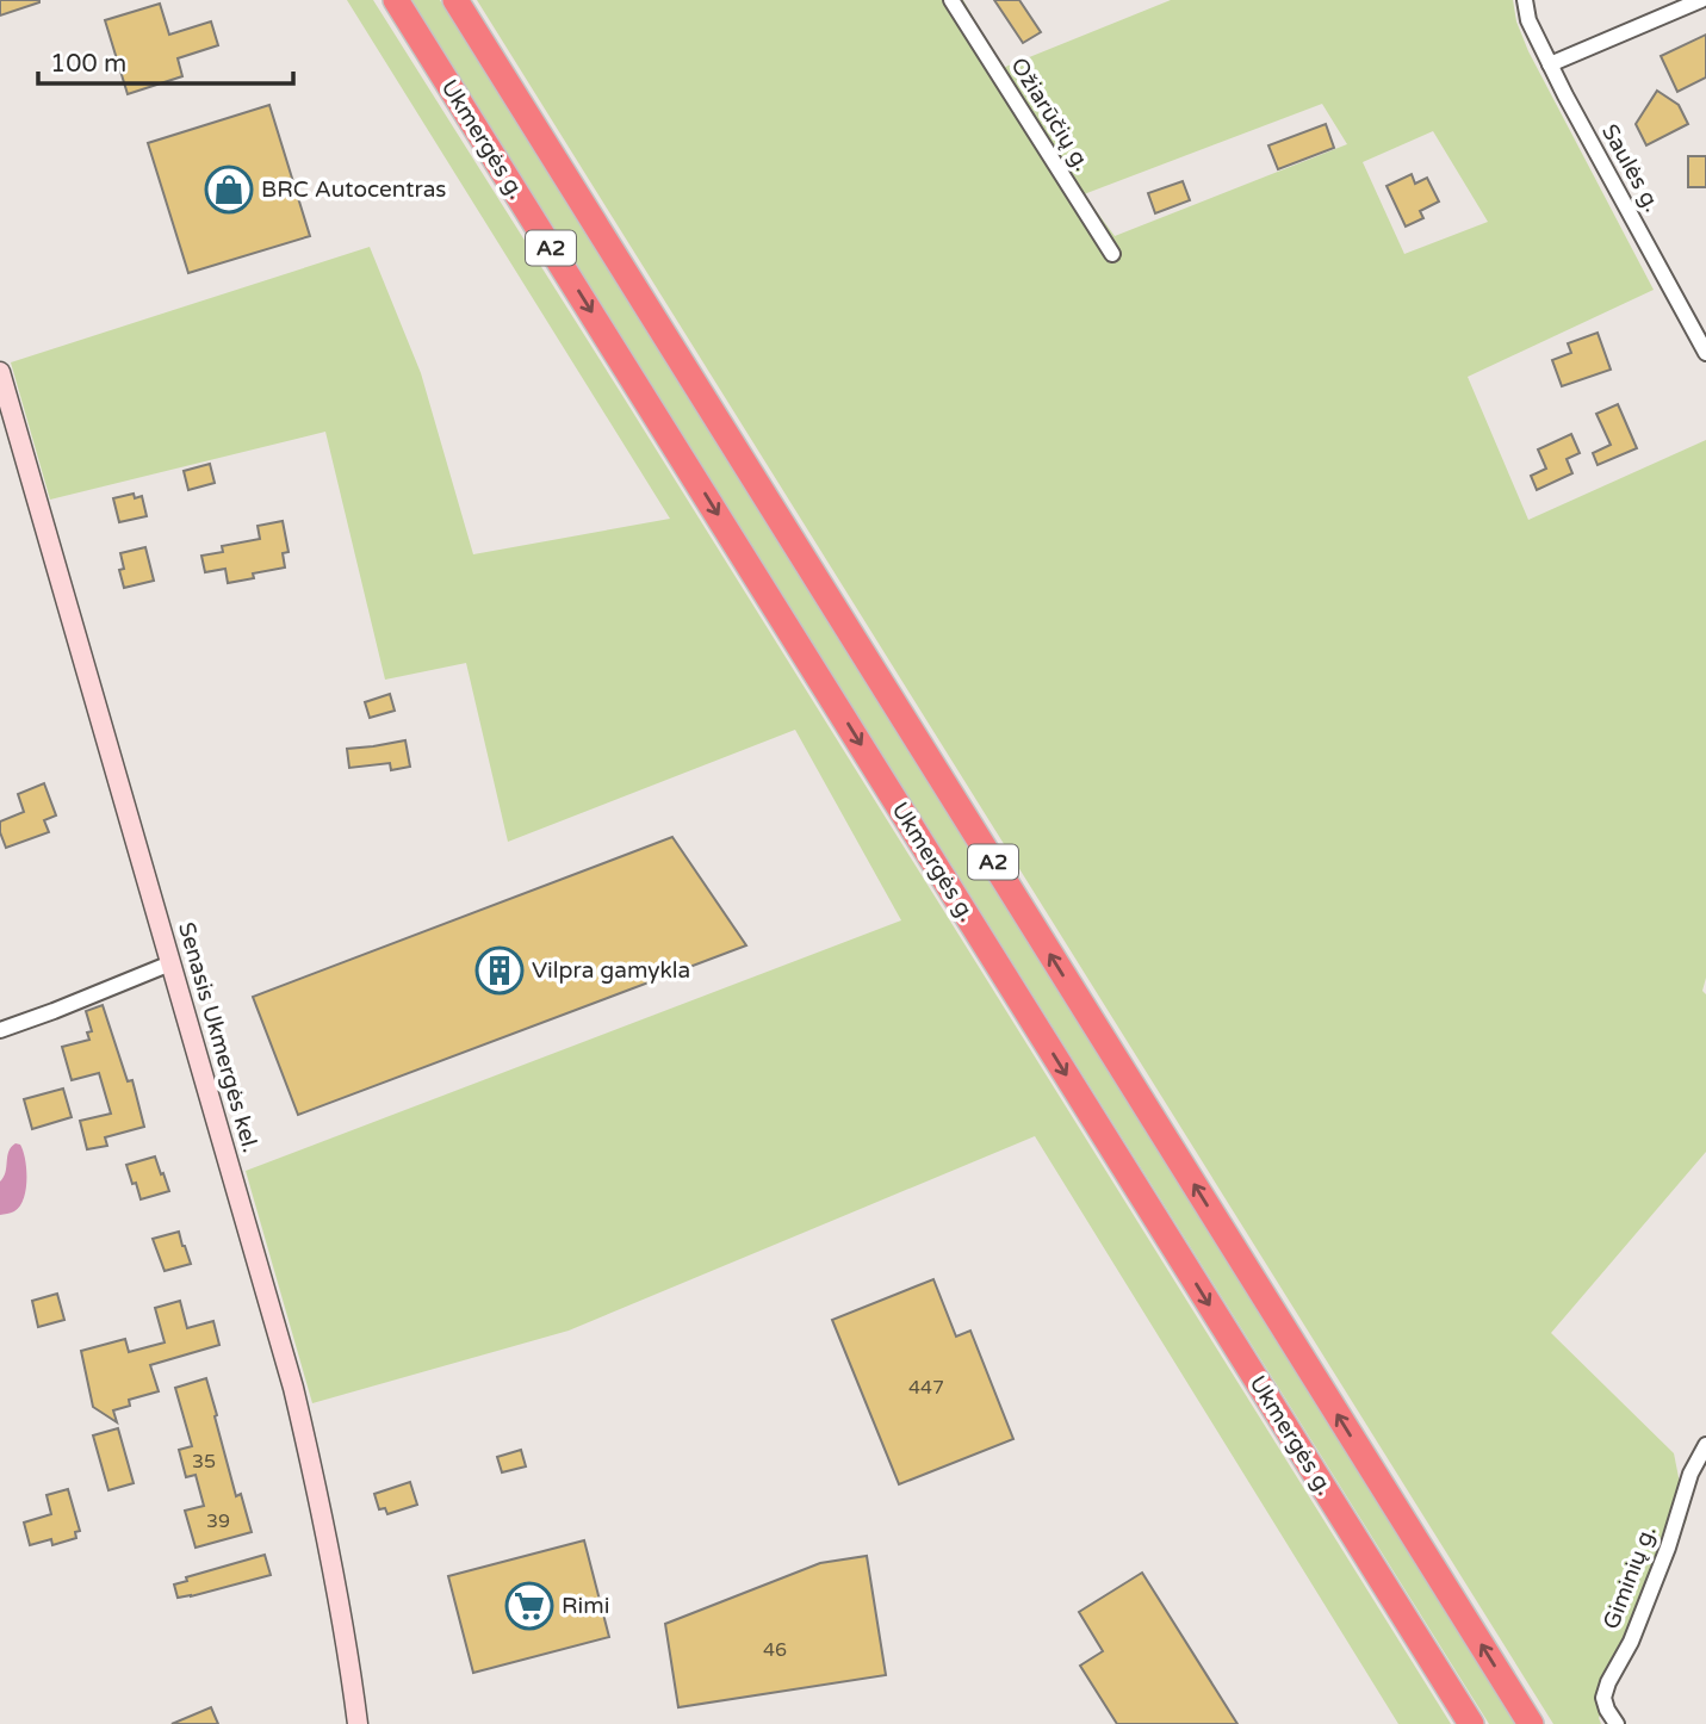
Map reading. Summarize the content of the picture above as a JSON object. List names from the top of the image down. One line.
{"streets":{"highway":["Ukmergės g.","A2"],"main road":["Senasis Ukmergės kel."],"street":["Ožiarūčių g.","Saulės g.","Giminių g."]},"places":{"shop":["BRC Autocentras"],"building":["Vilpra gamykla"],"supermarket":["Rimi"]},"house_numbers":["447","35","39","46"],"scale_bar":"100 m"}
